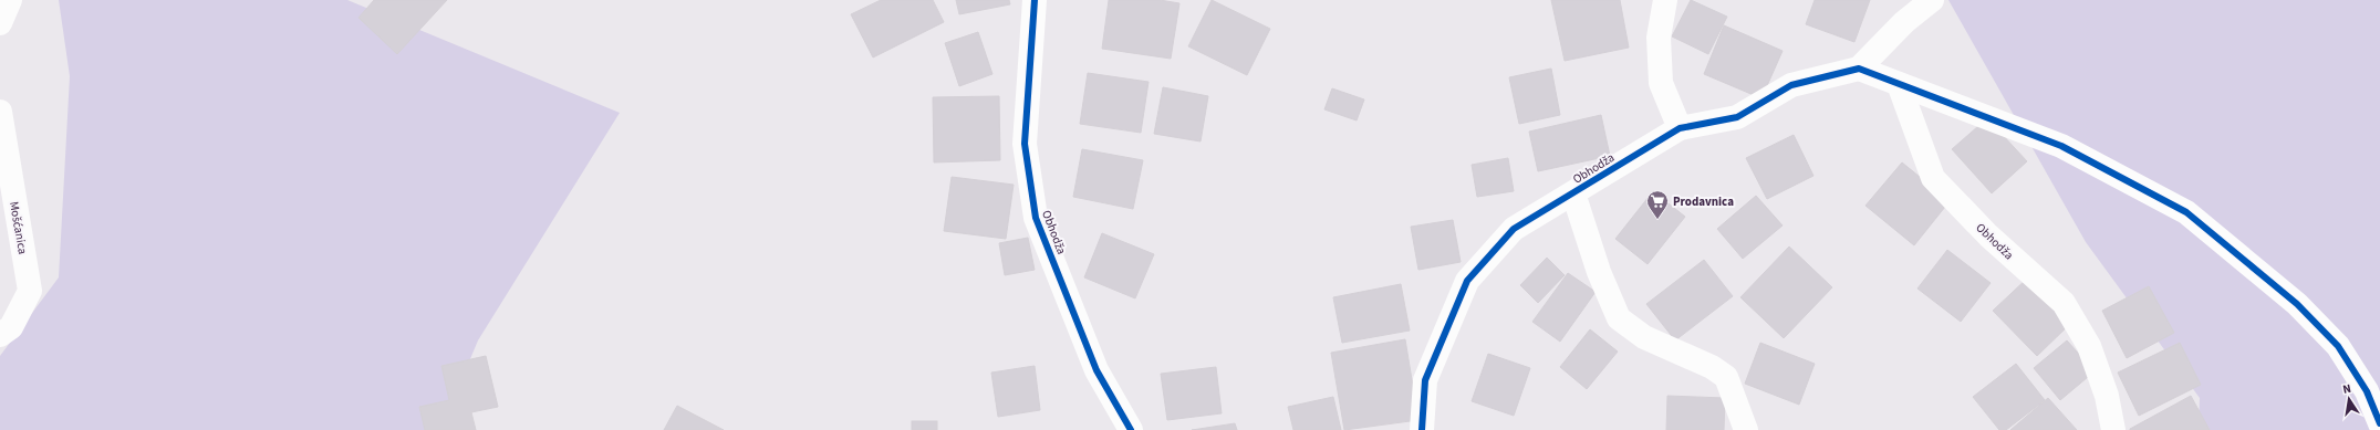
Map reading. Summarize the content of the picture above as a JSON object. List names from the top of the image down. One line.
{"streets":{"street":["Obhodža","Mošćanica"]},"places":{"supermarket":["Prodavnica"]},"north":"top"}
